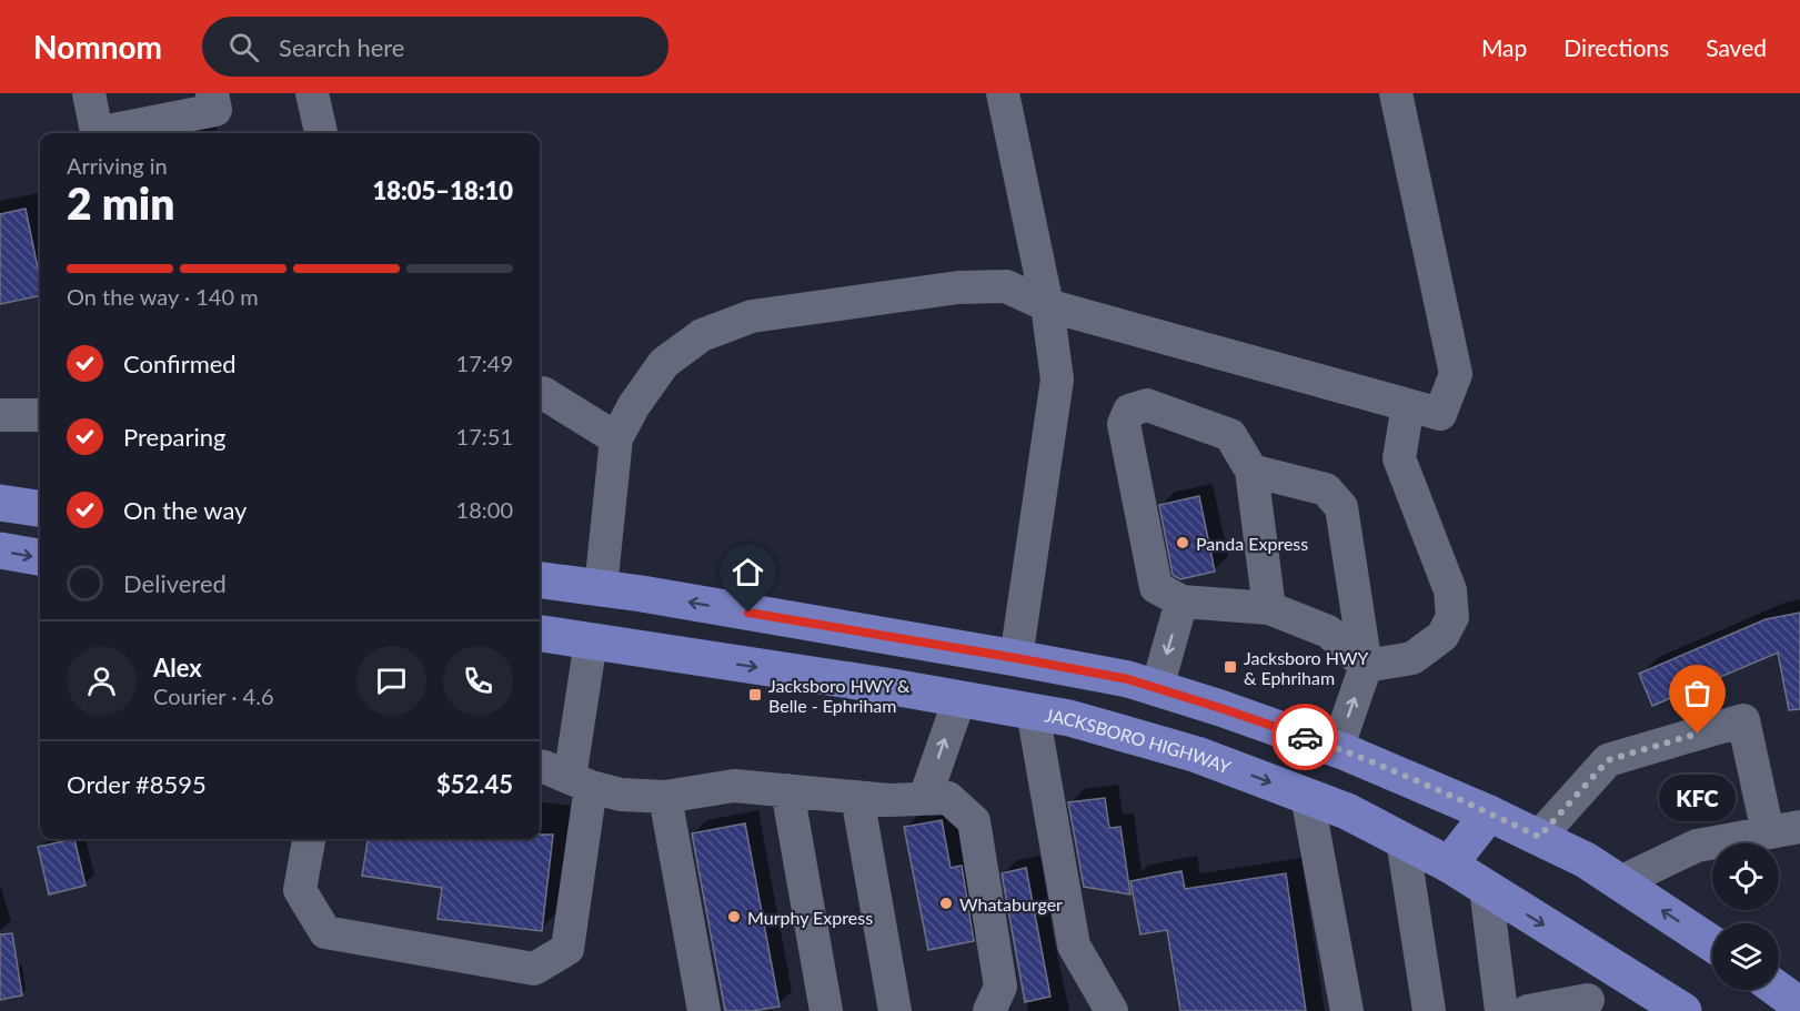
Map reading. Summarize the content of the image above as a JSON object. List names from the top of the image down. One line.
{"streets":{"main road":["JACKSBORO HIGHWAY"]},"places":{"other":["Panda Express","KFC","Whataburger","Murphy Express"],"transit":["Jacksboro HWY & Ephriham","Jacksboro HWY & Belle - Ephriham"]},"page":{"header":"Nomnom","search":"Search here","nav":["Map","Directions","Saved"],"heading":["2 min","Arriving in","18:05–18:10"],"panel":["Alex","Courier · 4.6","Order #8595","$52.45"],"bar":"On the way · 140 m","list":[["Confirmed","17:49"],["Preparing","17:51"],["On the way","18:00"],"Delivered"],"bubble":"KFC"}}
